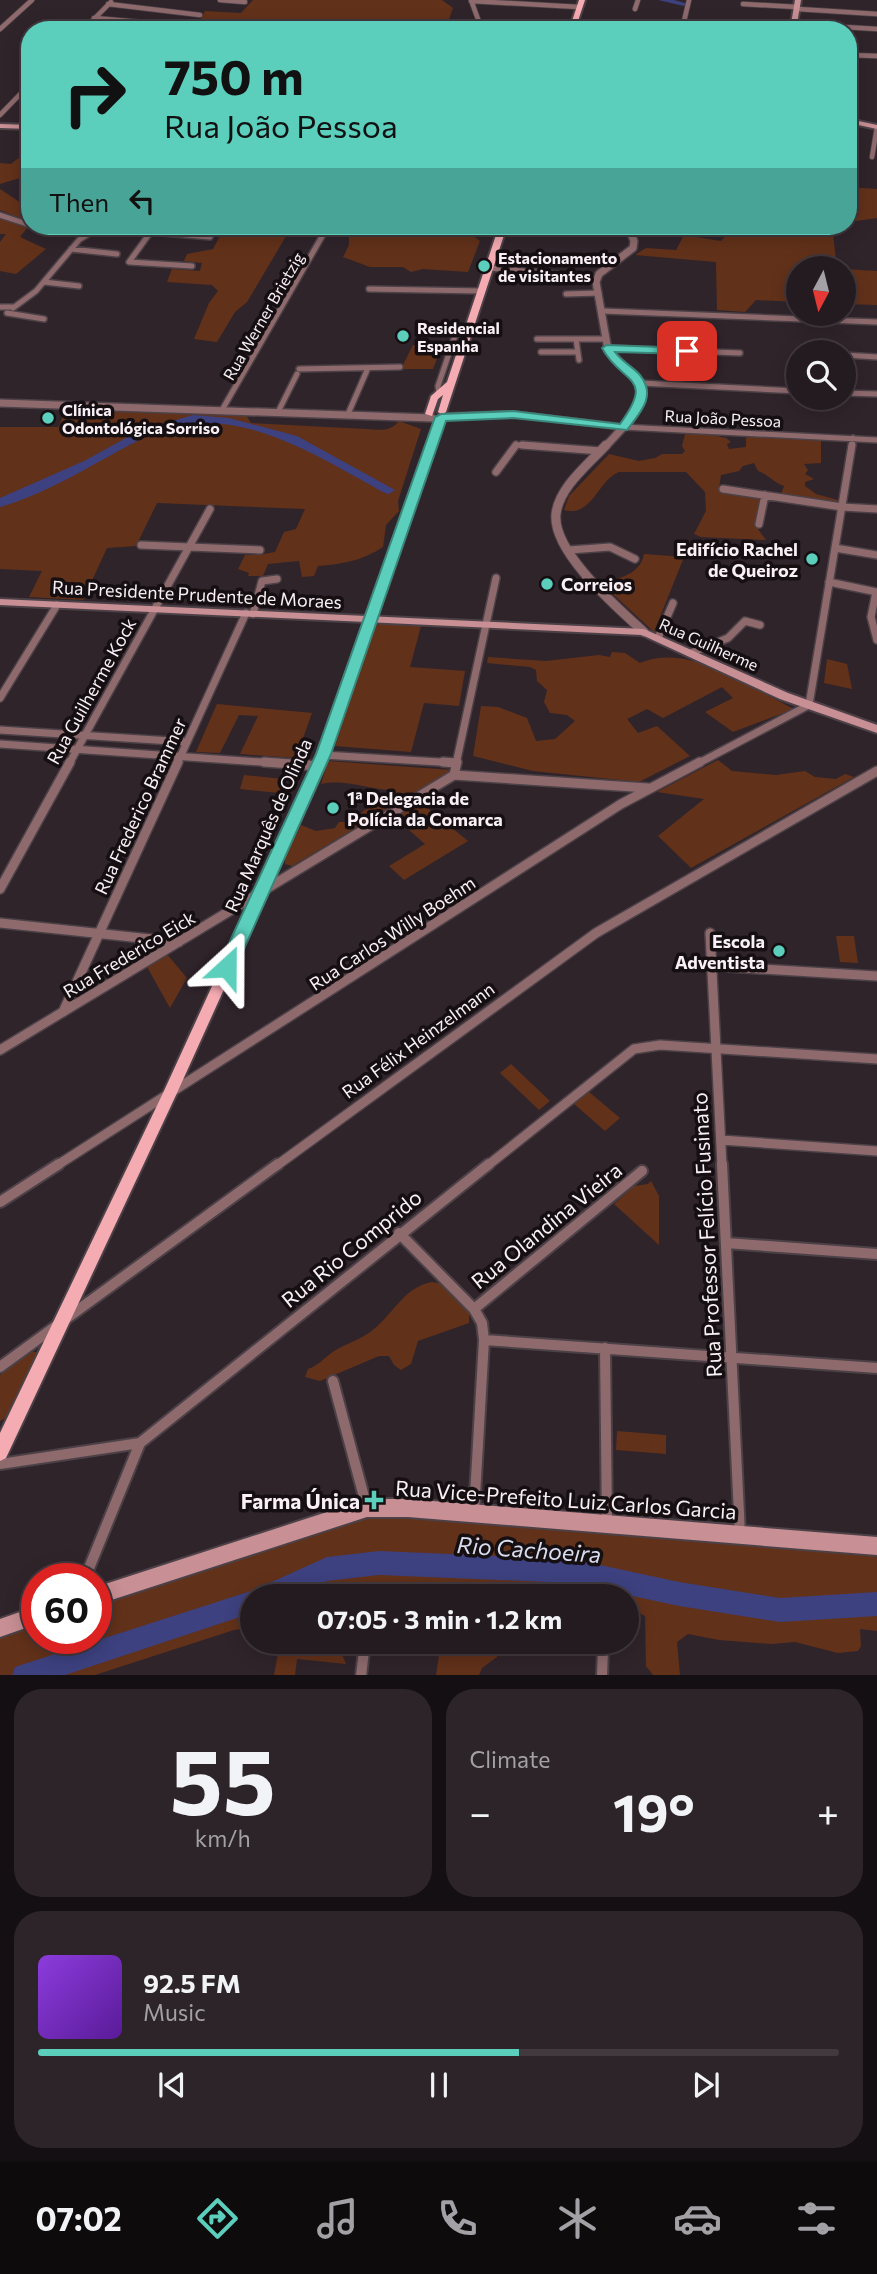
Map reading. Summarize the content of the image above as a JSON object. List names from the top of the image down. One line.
{"streets":{"main road":["Rua Presidente Prudente de Moraes","Rua Guilherme","Rua Marquês de Olinda","Rua Vice-Prefeito Luiz Carlos Garcia"],"street":["Rua Werner Brietzig","Rua João Pessoa","Rua Guilherme Kock","Rua Frederico Brammer","Rua Carlos Willy Boehm","Rua Frederico Eick","Rua Félix Heinzelmann","Rua Olandina Vieira","Rua Professor Felício Fusinato","Rua Rio Comprido"]},"crossings":[["Rua Werner Brietzig","Rua João Pessoa"],["Rua João Pessoa","Rua Guilherme"],["Rua João Pessoa","Rua Marquês de Olinda"],["Rua Presidente Prudente de Moraes","Rua Guilherme"],["Rua Presidente Prudente de Moraes","Rua Guilherme Kock"],["Rua Presidente Prudente de Moraes","Rua Frederico Brammer"],["Rua Presidente Prudente de Moraes","Rua Marquês de Olinda"],["Rua Guilherme","Rua Carlos Willy Boehm"],["Rua Frederico Brammer","Rua Frederico Eick"],["Rua Marquês de Olinda","Rua Carlos Willy Boehm"],["Rua Marquês de Olinda","Rua Frederico Eick"],["Rua Marquês de Olinda","Rua Félix Heinzelmann"],["Rua Professor Felício Fusinato","Rua Rio Comprido"],["Rua Professor Felício Fusinato","Rua Vice-Prefeito Luiz Carlos Garcia"]],"water":["Rio Cachoeira"],"places":{"other":["Estacionamento de visitantes","Residencial Espanha","Clínica Odontológica Sorriso","Edifício Rachel de Queiroz","Correios","1ª Delegacia de Polícia da Comarca","Escola Adventista"],"health":["Farma Única"]},"north":"bottom","page":{"turn":["750 m","Rua João Pessoa"],"then":"Then","limit":"60","trip":"07:05 · 3 min · 1.2 km","tile":[["55","km/h"],"Climate"],"heat":["−","19°","+"],"song":["92.5 FM","Music"],"tabs":"07:02"}}
